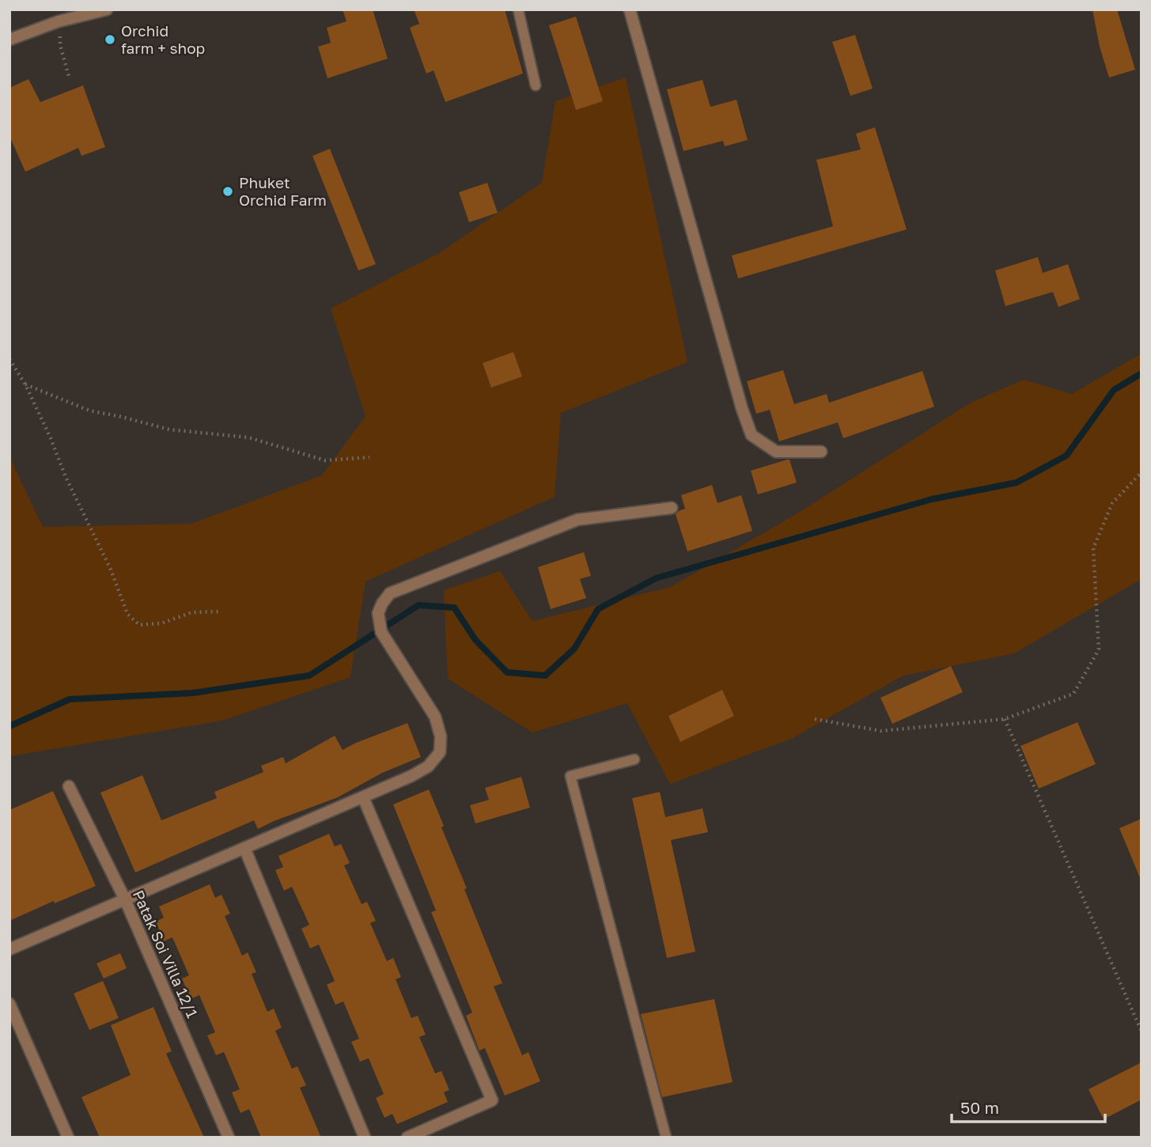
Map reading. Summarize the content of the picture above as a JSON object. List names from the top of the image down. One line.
{"streets":{"street":["Patak Soi Villa 12/1"]},"places":["Orchid farm + shop","Phuket Orchid Farm"],"scale_bar":"50 m"}
